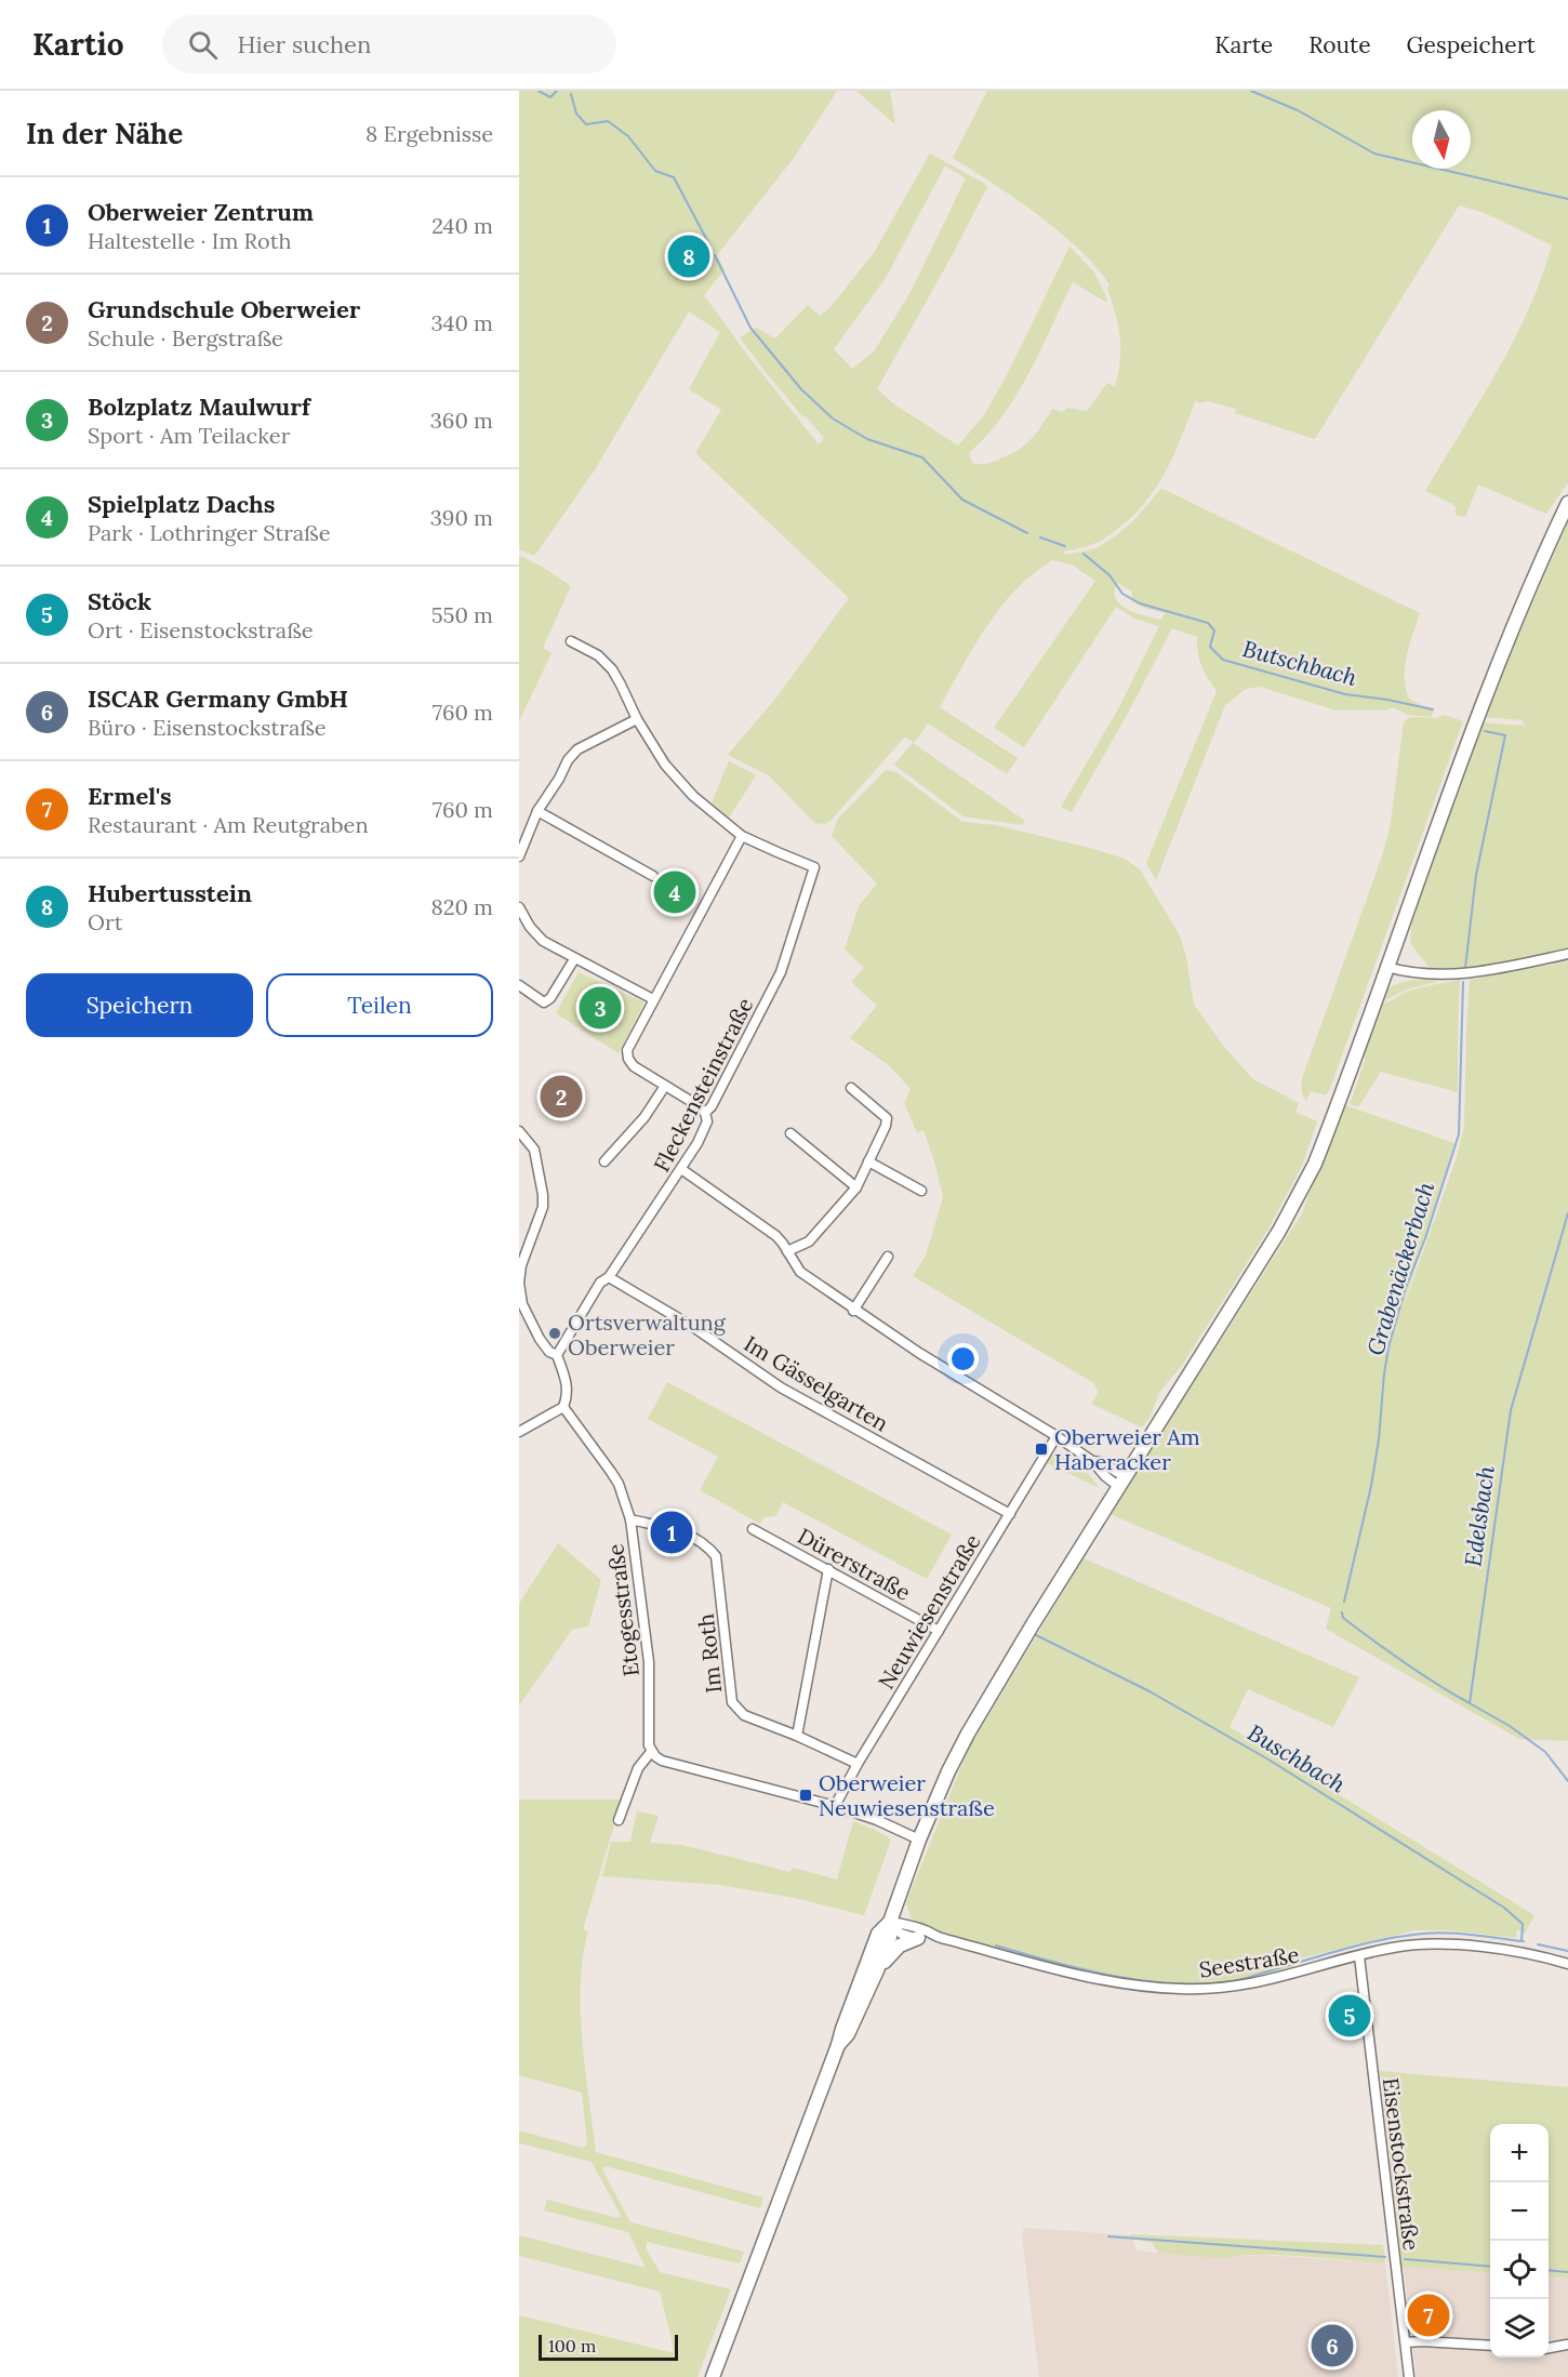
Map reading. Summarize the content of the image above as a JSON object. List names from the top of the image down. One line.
{"streets":{"street":["Fleckensteinstraße","Im Gässelgarten","Dürerstraße","Etogesstraße","Neuwiesenstraße","Im Roth","Seestraße","Eisenstockstraße"]},"crossings":[["Fleckensteinstraße","Im Gässelgarten"],["Im Gässelgarten","Neuwiesenstraße"],["Dürerstraße","Neuwiesenstraße"],["Etogesstraße","Im Roth"],["Neuwiesenstraße","Im Roth"],["Seestraße","Eisenstockstraße"]],"water":["Butschbach","Grabenäckerbach","Edelsbach","Buschbach"],"places":{"other":["Ortsverwaltung Oberweier"],"transit":["Oberweier Am Haberacker","Oberweier Neuwiesenstraße"]},"scale_bar":"100 m","north":"bottom","page":{"header":"Kartio","search":"Hier suchen","nav":["Karte","Route","Gespeichert"],"heading":["In der Nähe","8 Ergebnisse"],"list":[{"mark":"1","name":"Oberweier Zentrum","note":"Haltestelle · Im Roth","value":"240 m"},{"mark":"2","name":"Grundschule Oberweier","note":"Schule · Bergstraße","value":"340 m"},{"mark":"3","name":"Bolzplatz Maulwurf","note":"Sport · Am Teilacker","value":"360 m"},{"mark":"4","name":"Spielplatz Dachs","note":"Park · Lothringer Straße","value":"390 m"},{"mark":"5","name":"Stöck","note":"Ort · Eisenstockstraße","value":"550 m"},{"mark":"6","name":"ISCAR Germany GmbH","note":"Büro · Eisenstockstraße","value":"760 m"},{"mark":"7","name":"Ermel's","note":"Restaurant · Am Reutgraben","value":"760 m"},{"mark":"8","name":"Hubertusstein","note":"Ort","value":"820 m"}],"pins":["8","4","3","2","1","5","7","6"],"buttons":["Speichern","Teilen"],"map_buttons":["+","−"],"scale":"100 m"}}
